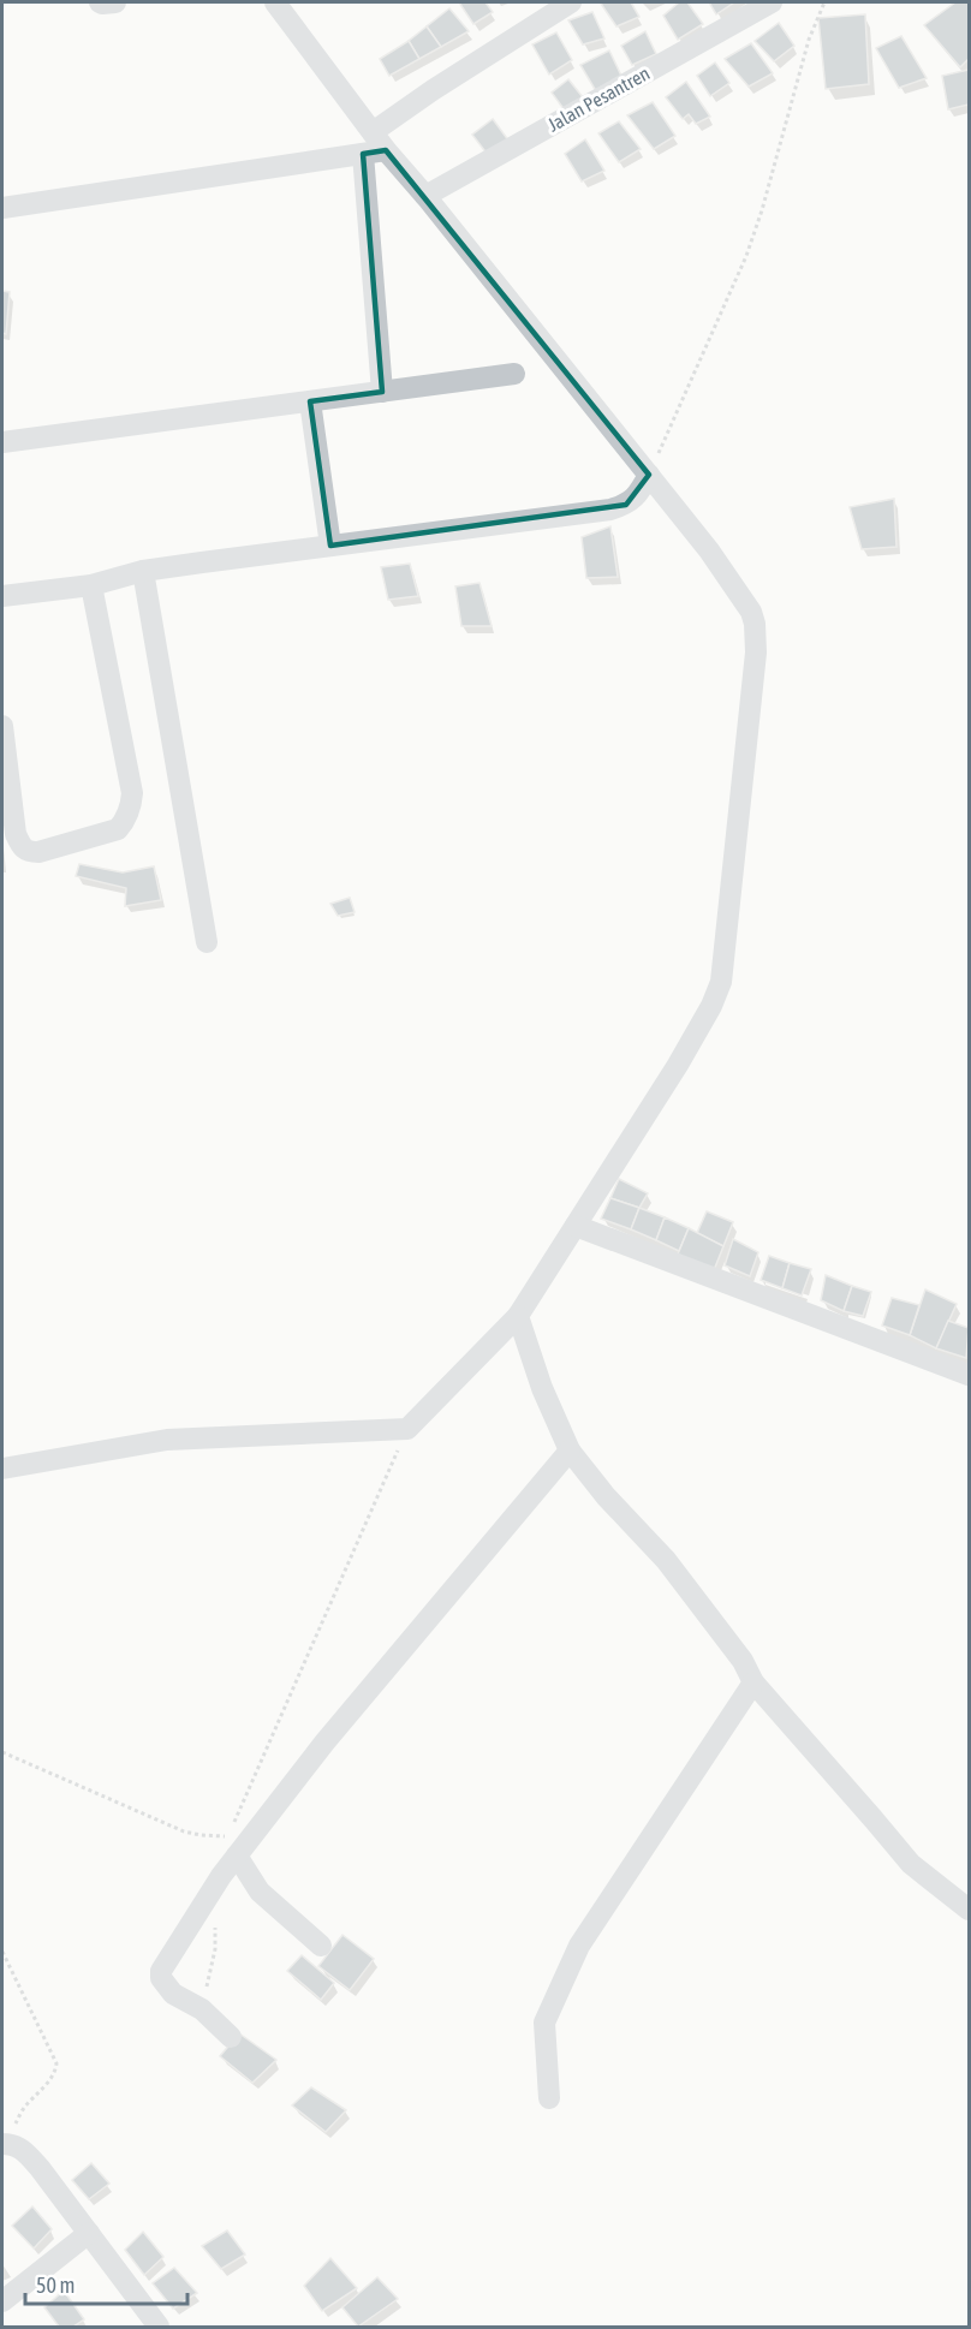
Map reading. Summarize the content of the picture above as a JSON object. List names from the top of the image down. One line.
{"streets":{"street":["Jalan Pesantren"]},"scale_bar":"50 m"}
